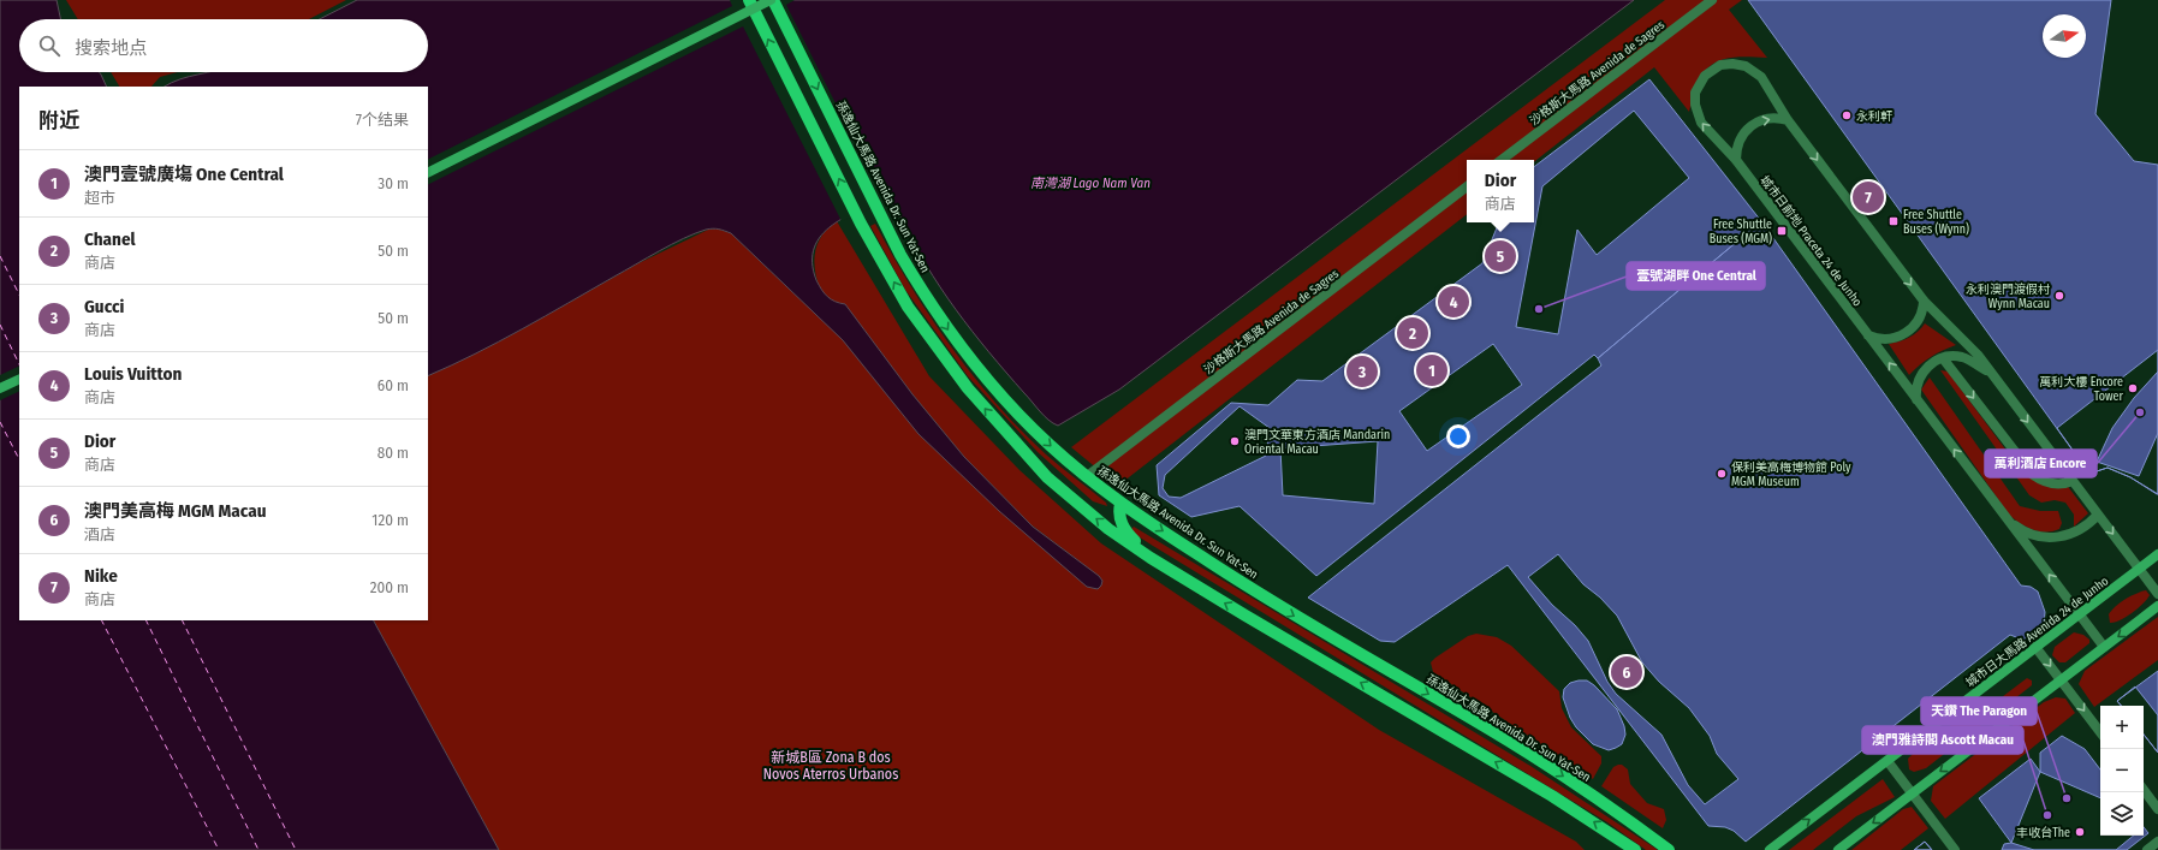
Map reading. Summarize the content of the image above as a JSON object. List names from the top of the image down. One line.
{"streets":{"main road":["孫逸仙大馬路 Avenida Dr. Sun Yat-Sen","城市日大馬路 Avenida 24 de Junho"],"street":["沙格斯大馬路 Avenida de Sagres","城市日前地 Praceta 24 de Junho"]},"crossings":[["沙格斯大馬路 Avenida de Sagres","孫逸仙大馬路 Avenida Dr. Sun Yat-Sen"],["城市日前地 Praceta 24 de Junho","城市日大馬路 Avenida 24 de Junho"]],"districts":["新城B區 Zona B dos Novos Aterros Urbanos"],"water":["南灣湖 Lago Nam Van"],"places":{"other":["永利軒","永利澳門渡假村 Wynn Macau","壹號湖畔 One Central","萬利大樓 Encore Tower","萬利酒店 Encore","澳門文華東方酒店 Mandarin Oriental Macau","保利美高梅博物館 Poly MGM Museum","天鑽 The Paragon","澳門雅詩閣 Ascott Macau","丰收台The"],"transit":["Free Shuttle Buses (Wynn)","Free Shuttle Buses (MGM)"]},"north":"right","page":{"search":"搜索地点","heading":["附近","7个结果"],"list":[{"mark":"1","name":"澳門壹號廣塲 One Central","note":"超市","value":"30 m"},{"mark":"2","name":"Chanel","note":"商店","value":"50 m"},{"mark":"3","name":"Gucci","note":"商店","value":"50 m"},{"mark":"4","name":"Louis Vuitton","note":"商店","value":"60 m"},{"mark":"5","name":"Dior","note":"商店","value":"80 m"},{"mark":"6","name":"澳門美高梅 MGM Macau","note":"酒店","value":"120 m"},{"mark":"7","name":"Nike","note":"商店","value":"200 m"}],"popup":["Dior","商店"],"pins":["7","5","4","2","1","3","6"],"map_buttons":["+","−"]}}
